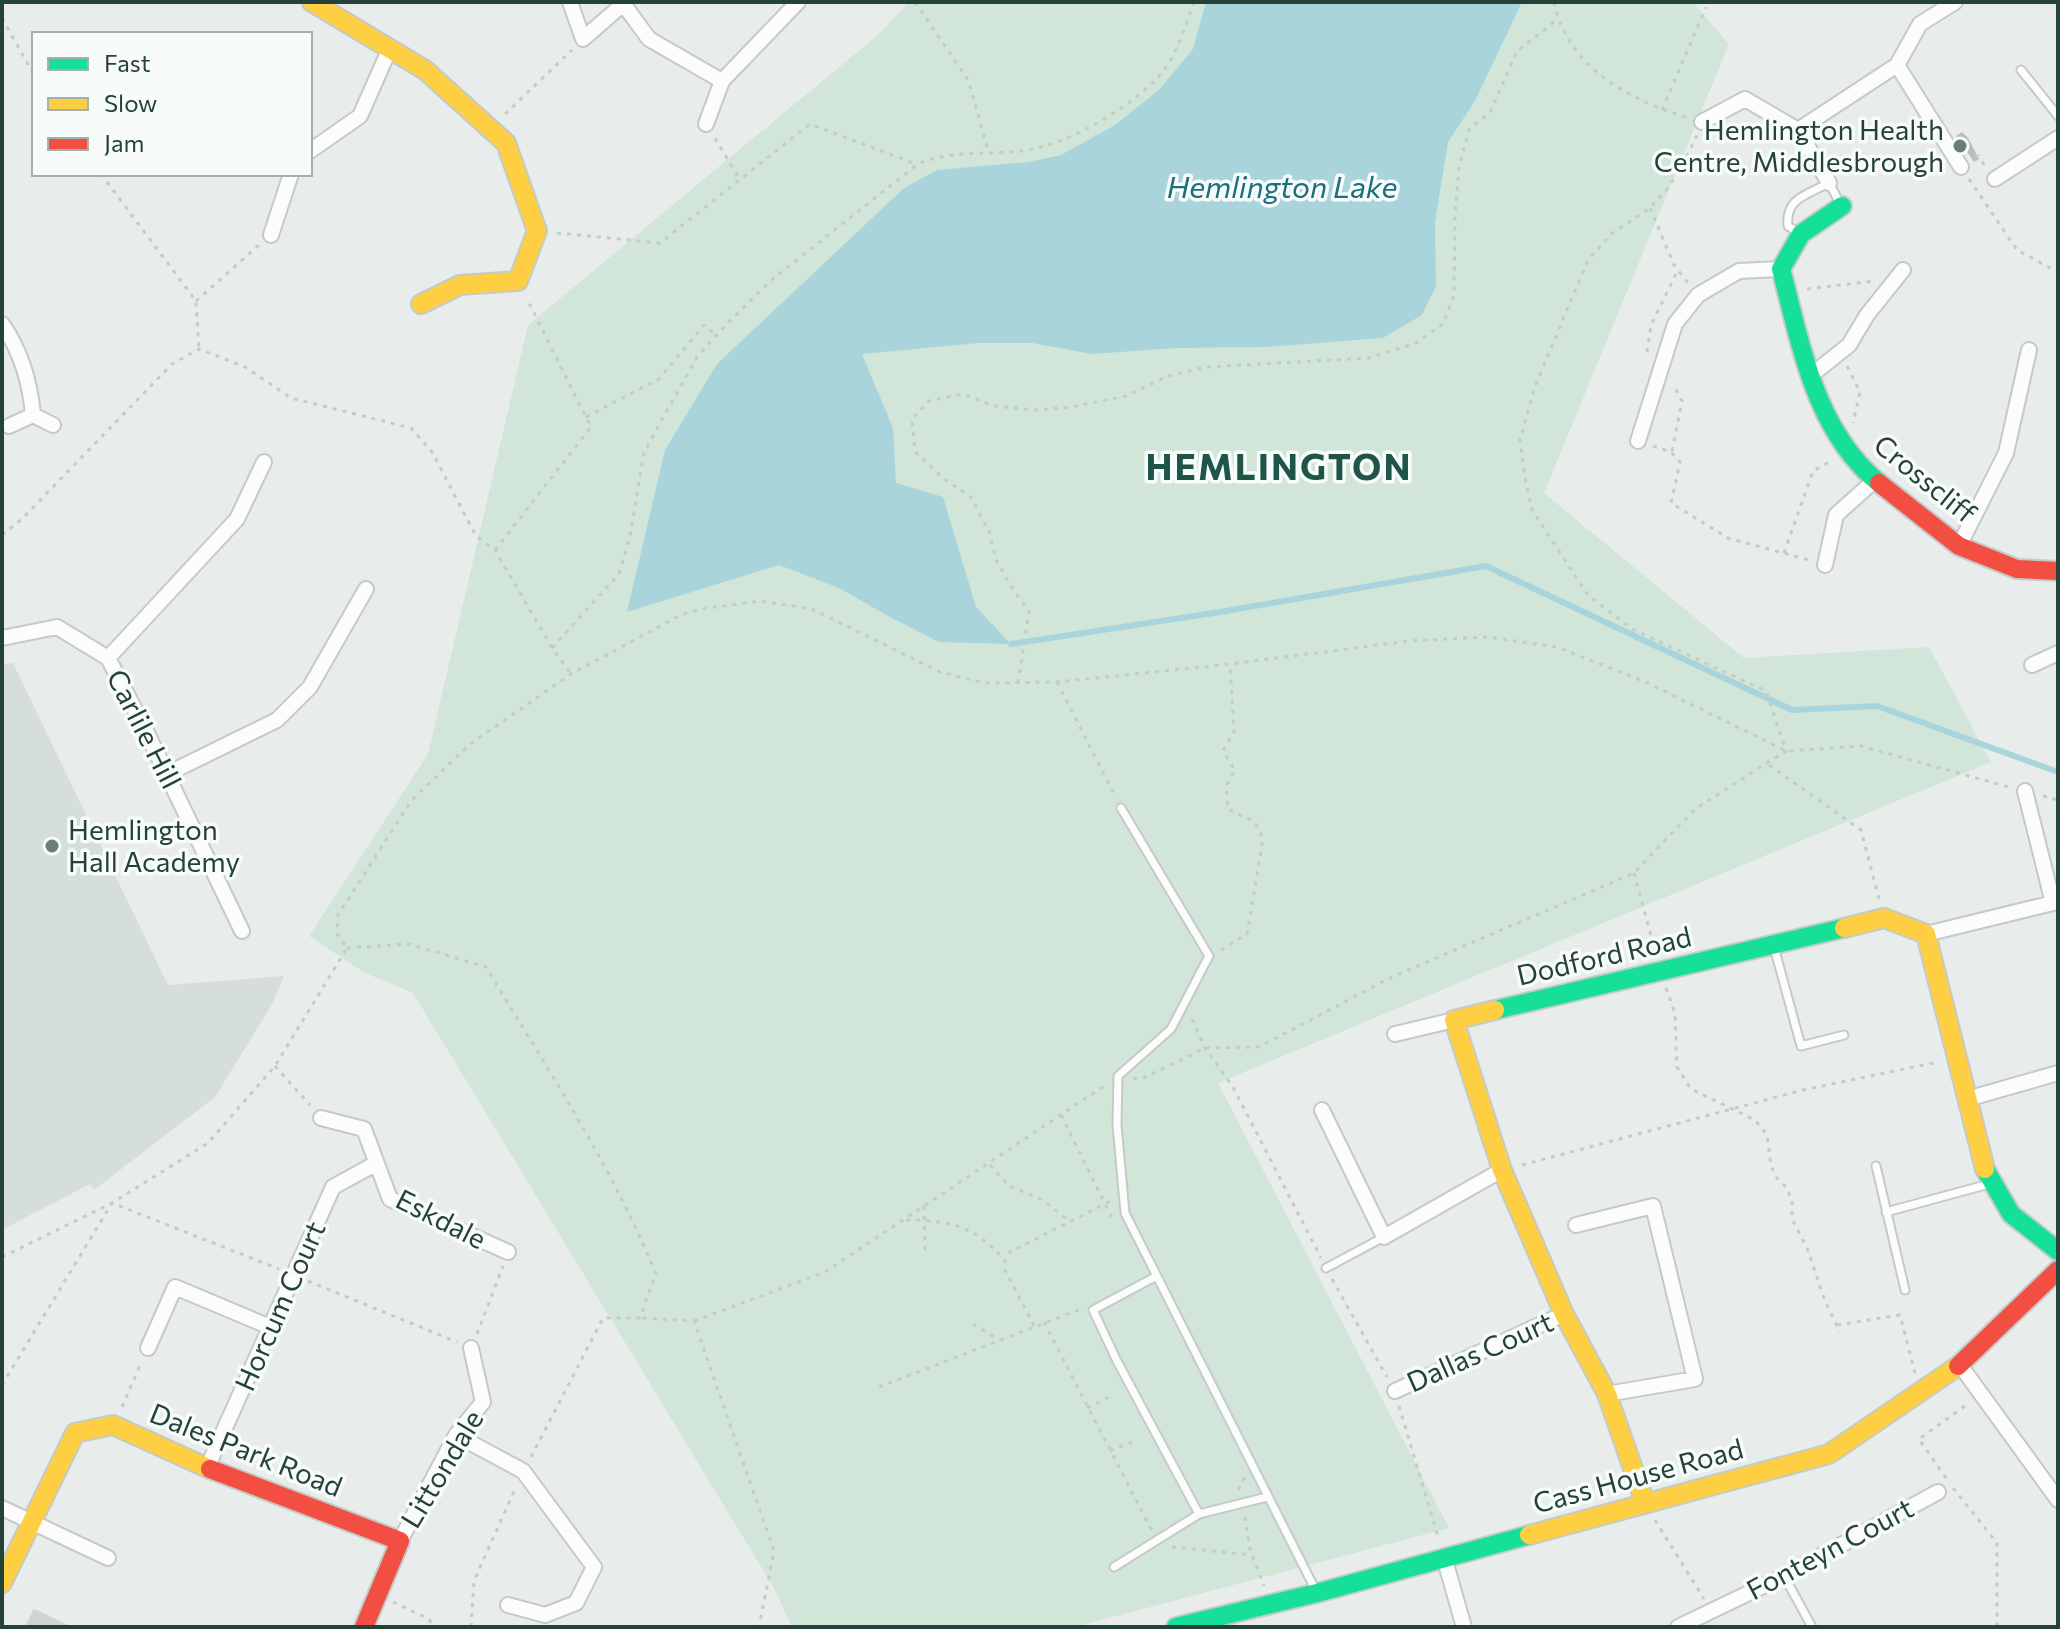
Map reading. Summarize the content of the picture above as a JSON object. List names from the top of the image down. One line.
{"streets":{"street":["Crosscliff","Carlile Hill","Dodford Road","Eskdale","Horcum Court","Dallas Court","Dales Park Road","Littondale","Cass House Road","Fonteyn Court"]},"crossings":[["Eskdale","Horcum Court"],["Horcum Court","Dales Park Road"],["Dales Park Road","Littondale"]],"districts":["HEMLINGTON"],"water":["Hemlington Lake"],"places":["Hemlington Health Centre, Middlesbrough","Hemlington Hall Academy"],"legend":["Fast","Slow","Jam"]}
